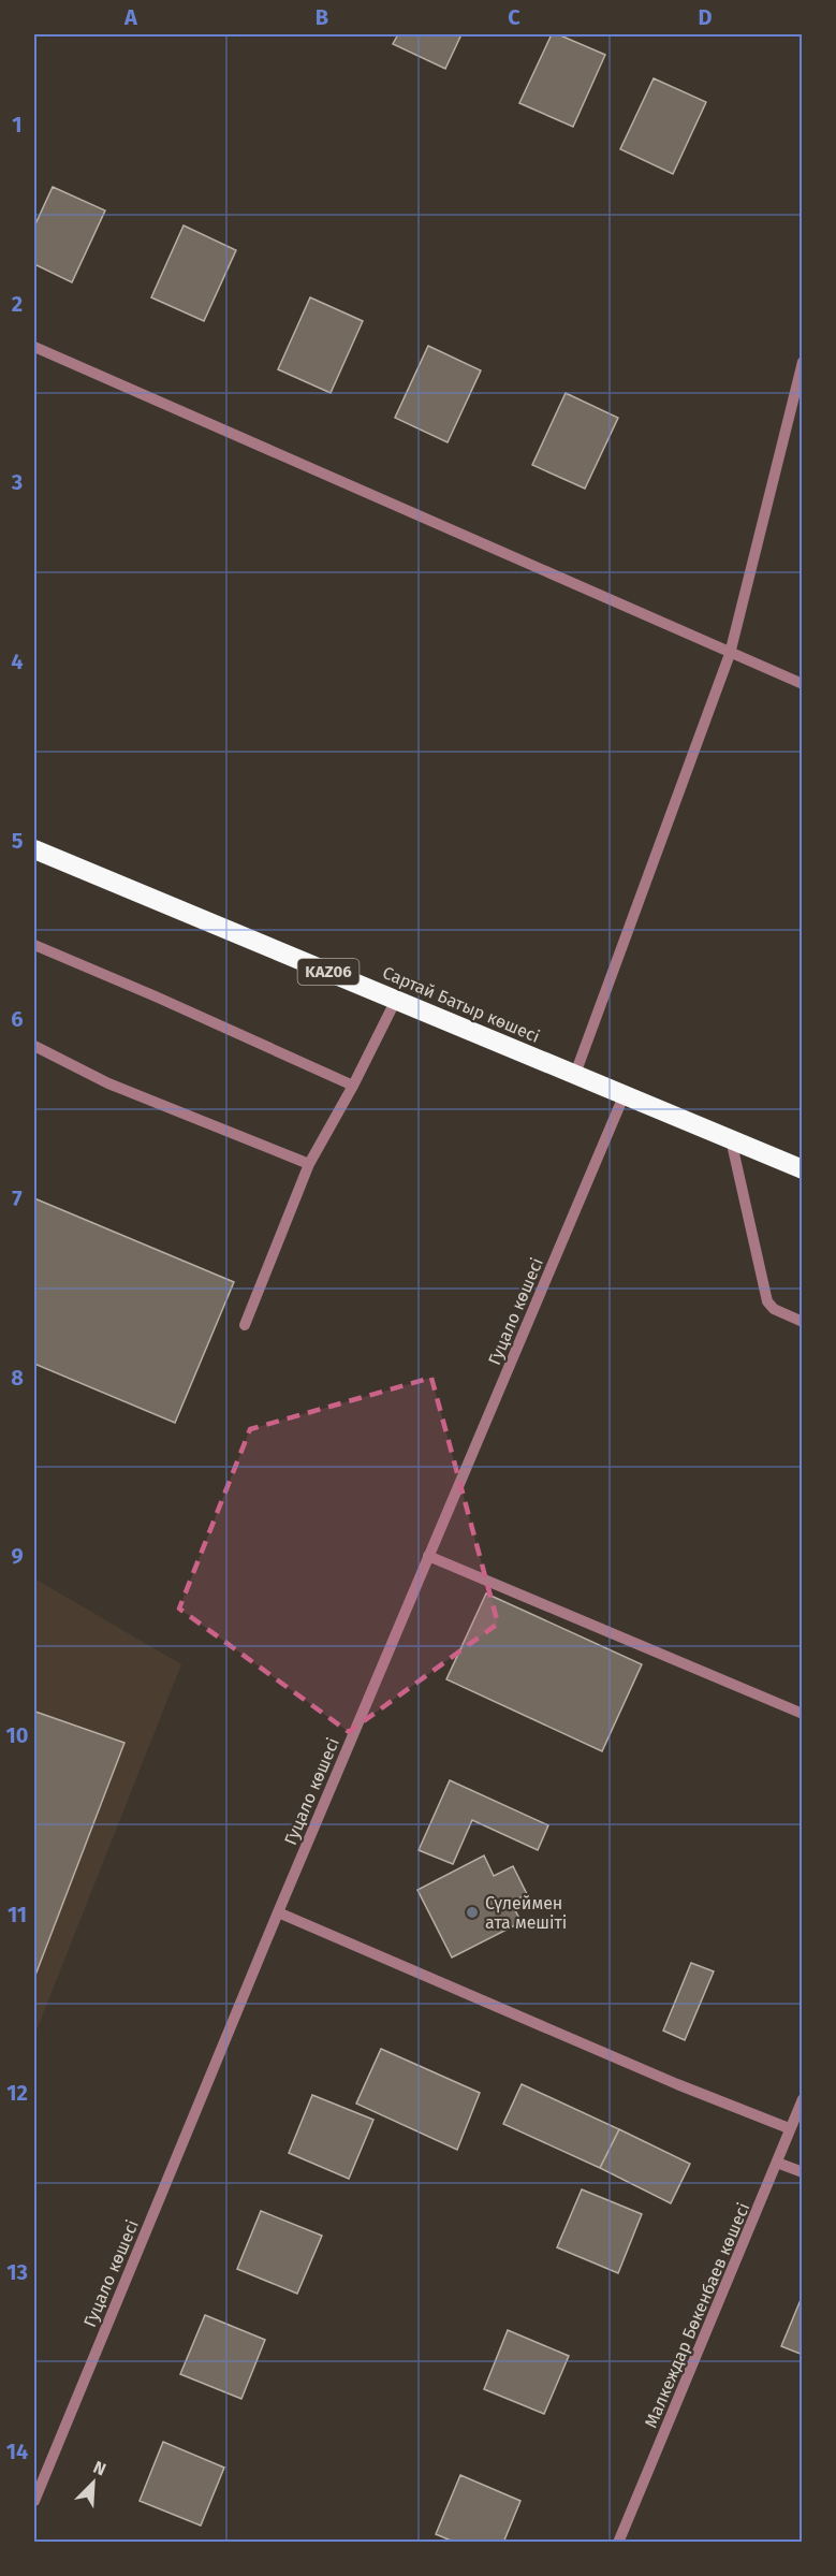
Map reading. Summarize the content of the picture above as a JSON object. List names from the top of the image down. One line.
{"streets":{"highway":["KАZ06","Сартай Батыр көшесі"],"street":["Гуцало көшесі","Малкеждар Бөкенбаев көшесі"]},"crossings":[["Сартай Батыр көшесі","Гуцало көшесі"]],"places":["Сүлеймен ата мешіті"],"north":"top right","grid":{"columns":["A","B","C","D"],"rows":["1","2","3","4","5","6","7","8","9","10","11","12","13","14"]}}
